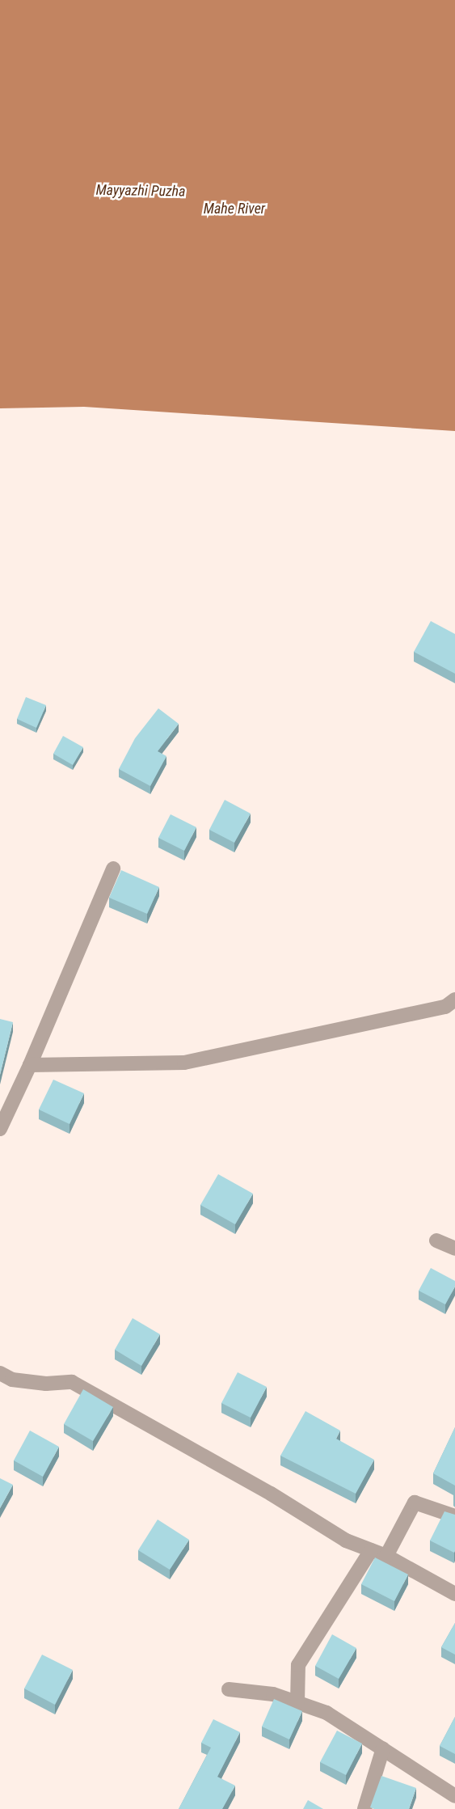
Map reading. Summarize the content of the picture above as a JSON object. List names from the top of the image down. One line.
{"water":["Mayyazhi Puzha","Mahe River"]}
